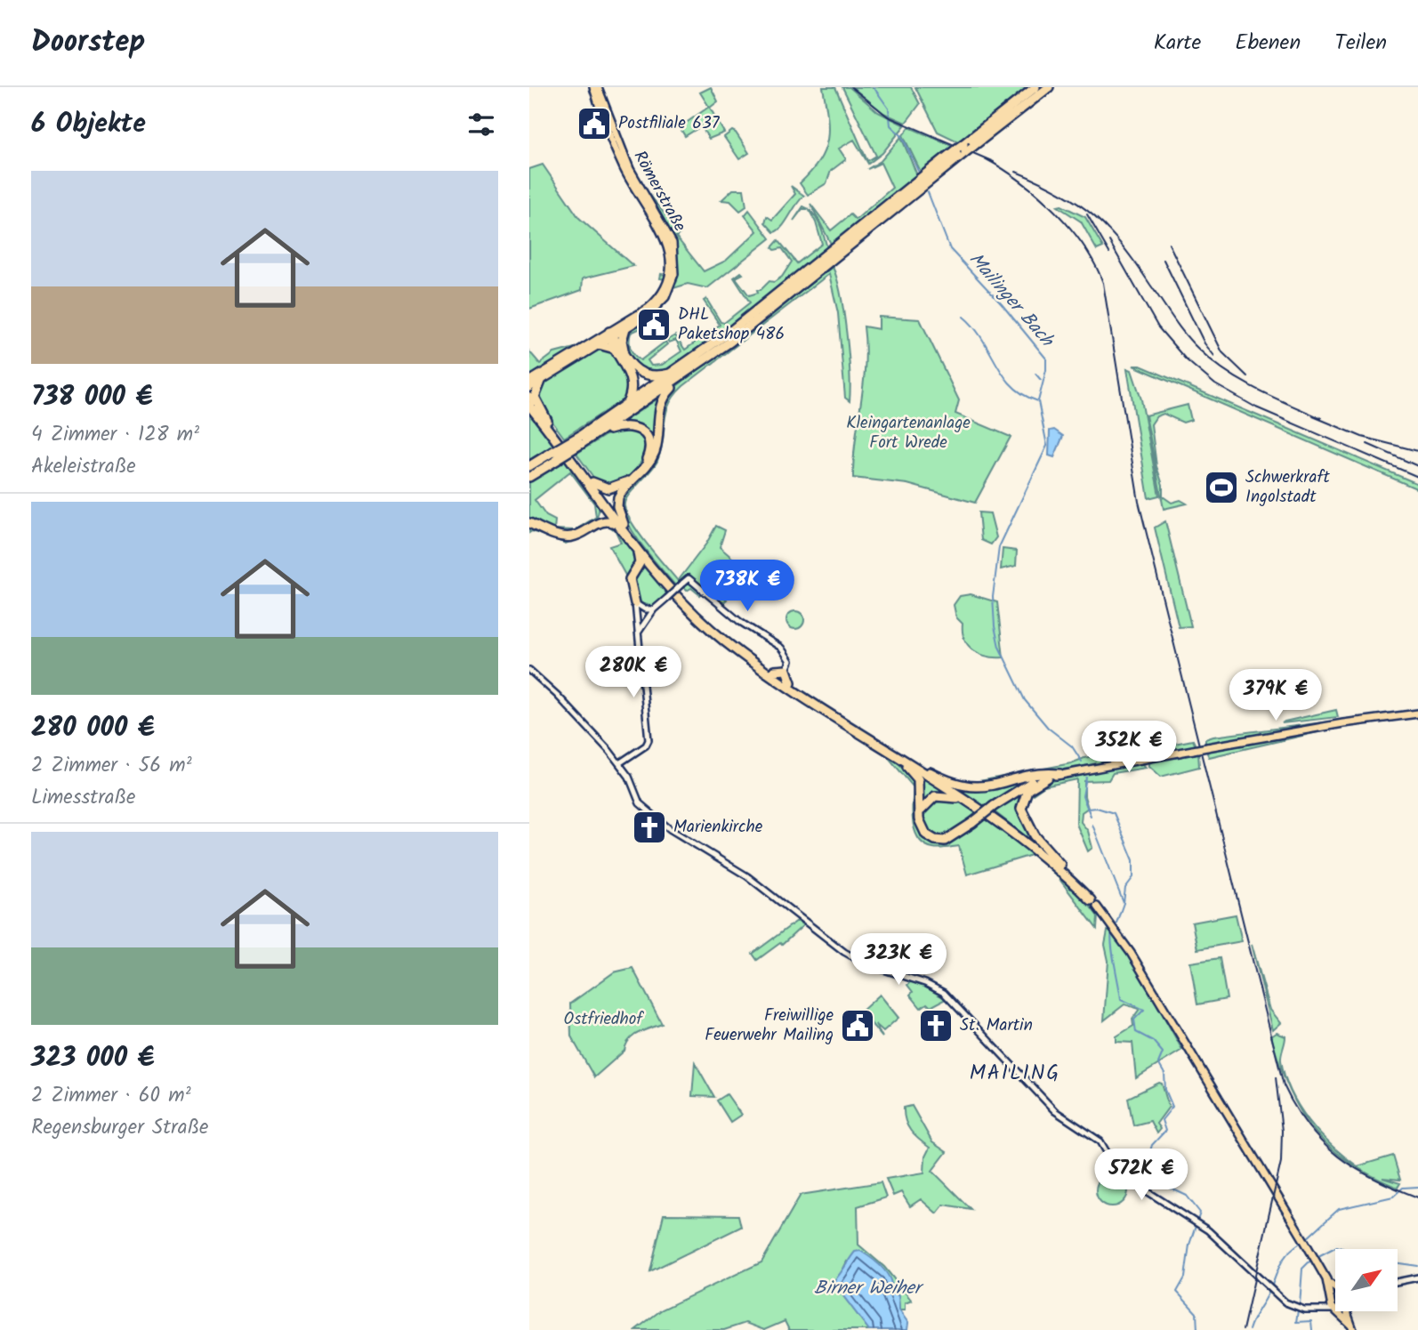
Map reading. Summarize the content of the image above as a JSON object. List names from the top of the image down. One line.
{"streets":{"main road":["Römerstraße"]},"districts":["MAILING"],"water":["Mailinger Bach","Birner Weiher"],"parks":["Kleingartenanlage Fort Wrede","Ostfriedhof"],"places":{"public building":["Postfiliale 637","DHL Paketshop 486","Freiwillige Feuerwehr Mailing"],"sports":["Schwerkraft Ingolstadt"],"church":["Marienkirche","St. Martin"]},"north":"top right","page":{"header":"Doorstep","nav":["Karte","Ebenen","Teilen"],"heading":"6 Objekte","list":[{"name":"738 000 €","note":"4 Zimmer · 128 m² · Akeleistraße"},{"name":"280 000 €","note":"2 Zimmer · 56 m² · Limesstraße"},{"name":"323 000 €","note":"2 Zimmer · 60 m² · Regensburger Straße"}],"price":["738K €","280K €","379K €","352K €","323K €","572K €"]}}
